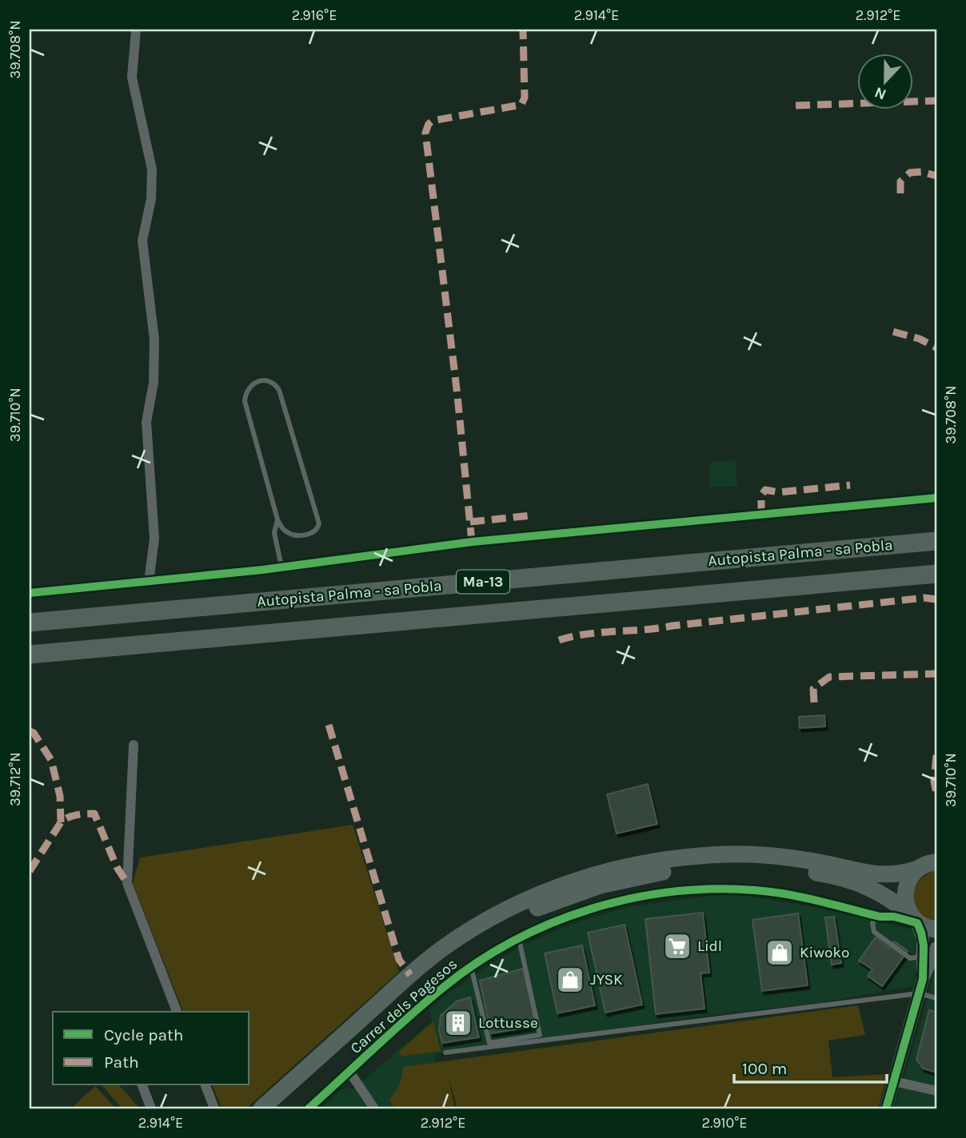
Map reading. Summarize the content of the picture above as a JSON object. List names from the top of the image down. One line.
{"streets":{"highway":["Autopista Palma - sa Pobla","Ma-13"],"street":["Carrer dels Pagesos"]},"places":{"supermarket":["Lidl"],"shop":["Kiwoko","JYSK"],"building":["Lottusse"]},"legend":["Cycle path","Path"],"scale_bar":"100 m","north":"bottom","coordinates":["2.916°E","2.914°E","2.912°E","39.708°N","39.710°N","39.712°N","2.910°E"]}
